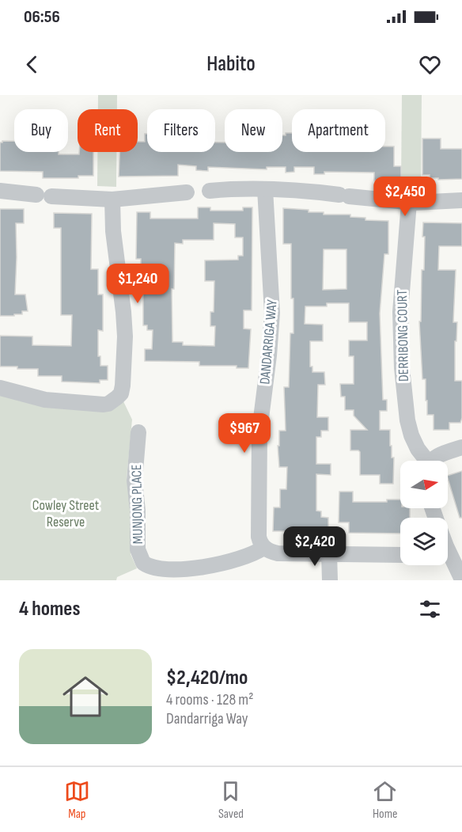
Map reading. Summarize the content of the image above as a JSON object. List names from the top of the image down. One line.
{"streets":{"street":["DERRIBONG COURT","DANDARRIGA WAY","MUNJONG PLACE"]},"crossings":[["DANDARRIGA WAY","MUNJONG PLACE"]],"parks":["Cowley Street Reserve"],"north":"right","page":{"status":"06:56","header":"Habito","chip":["Buy","Rent","Filters","New","Apartment"],"price":["$2,450","$1,240","$967","$2,420"],"heading":"4 homes","list":[{"name":"$2,420/mo","note":"4 rooms · 128 m² · Dandarriga Way"}],"tabs":["Map","Saved","Home"]}}
